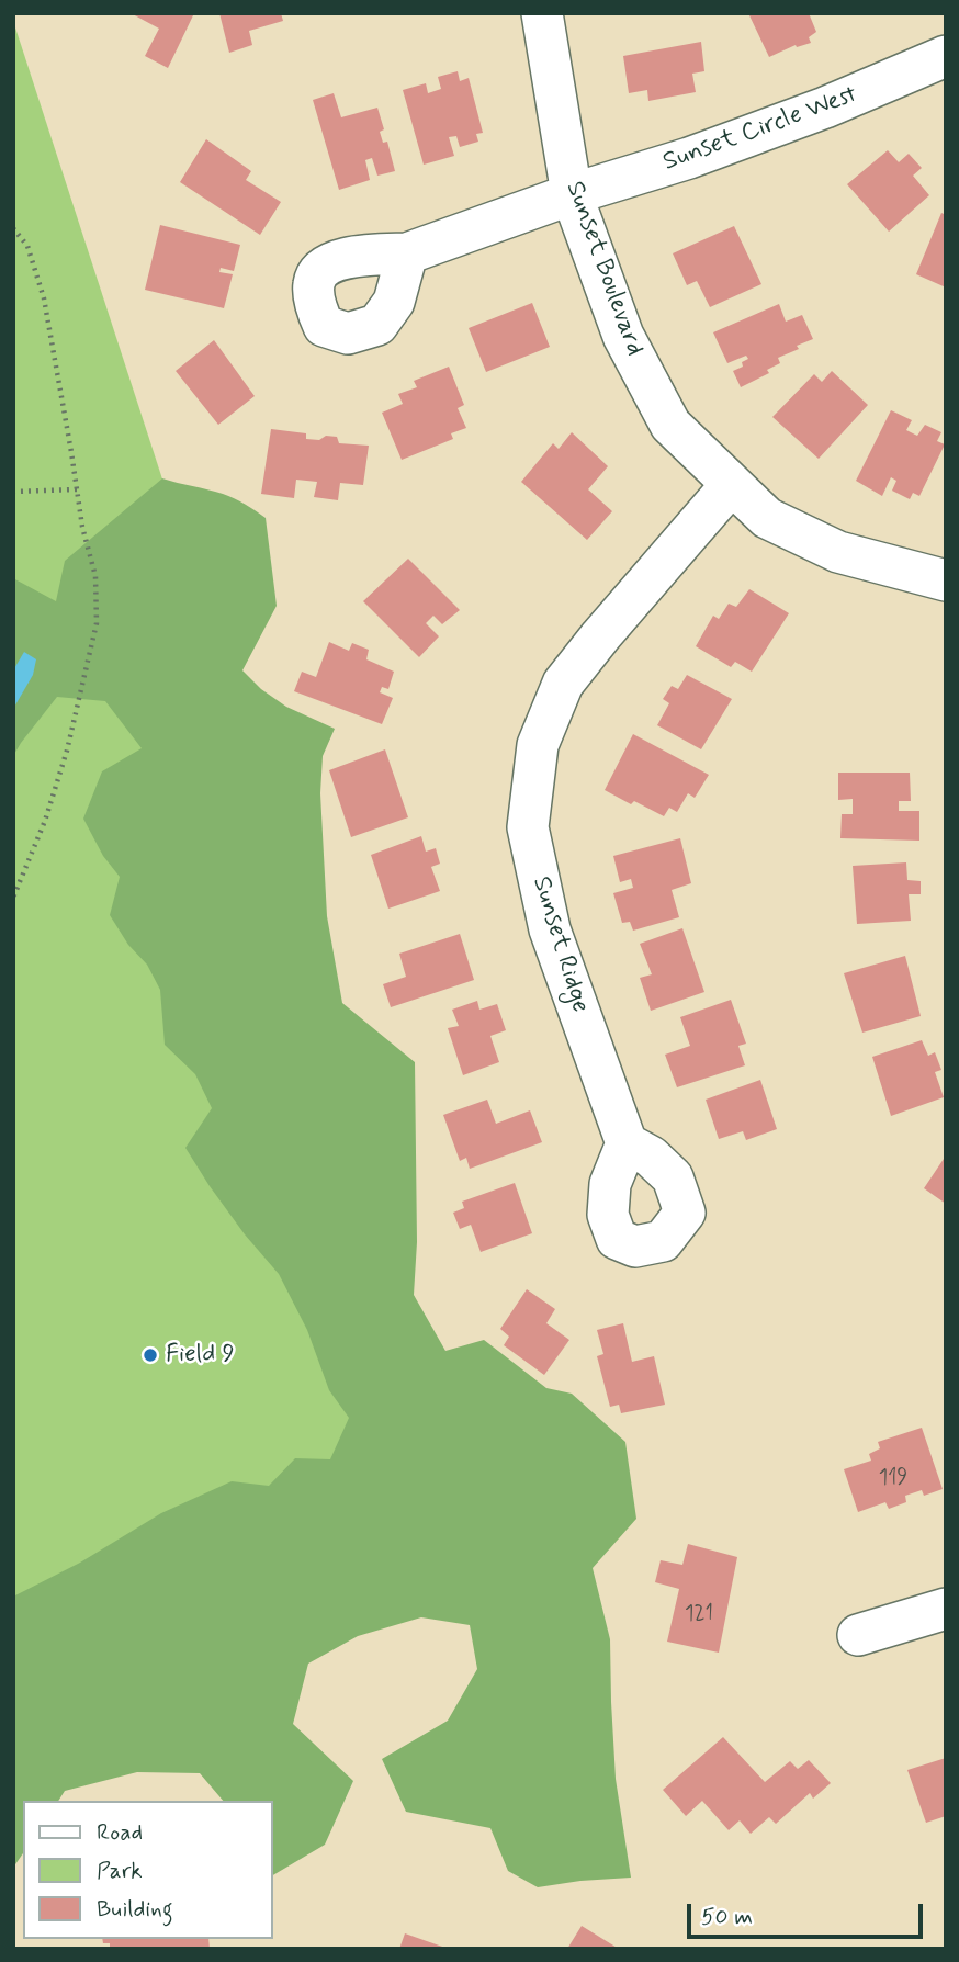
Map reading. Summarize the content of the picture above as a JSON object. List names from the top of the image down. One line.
{"streets":{"street":["Sunset Circle West","Sunset Boulevard","Sunset Ridge"]},"crossings":[["Sunset Circle West","Sunset Boulevard"],["Sunset Boulevard","Sunset Ridge"]],"places":["Field 9"],"house_numbers":["119","121"],"legend":["Road","Park","Building"],"scale_bar":"50 m"}
